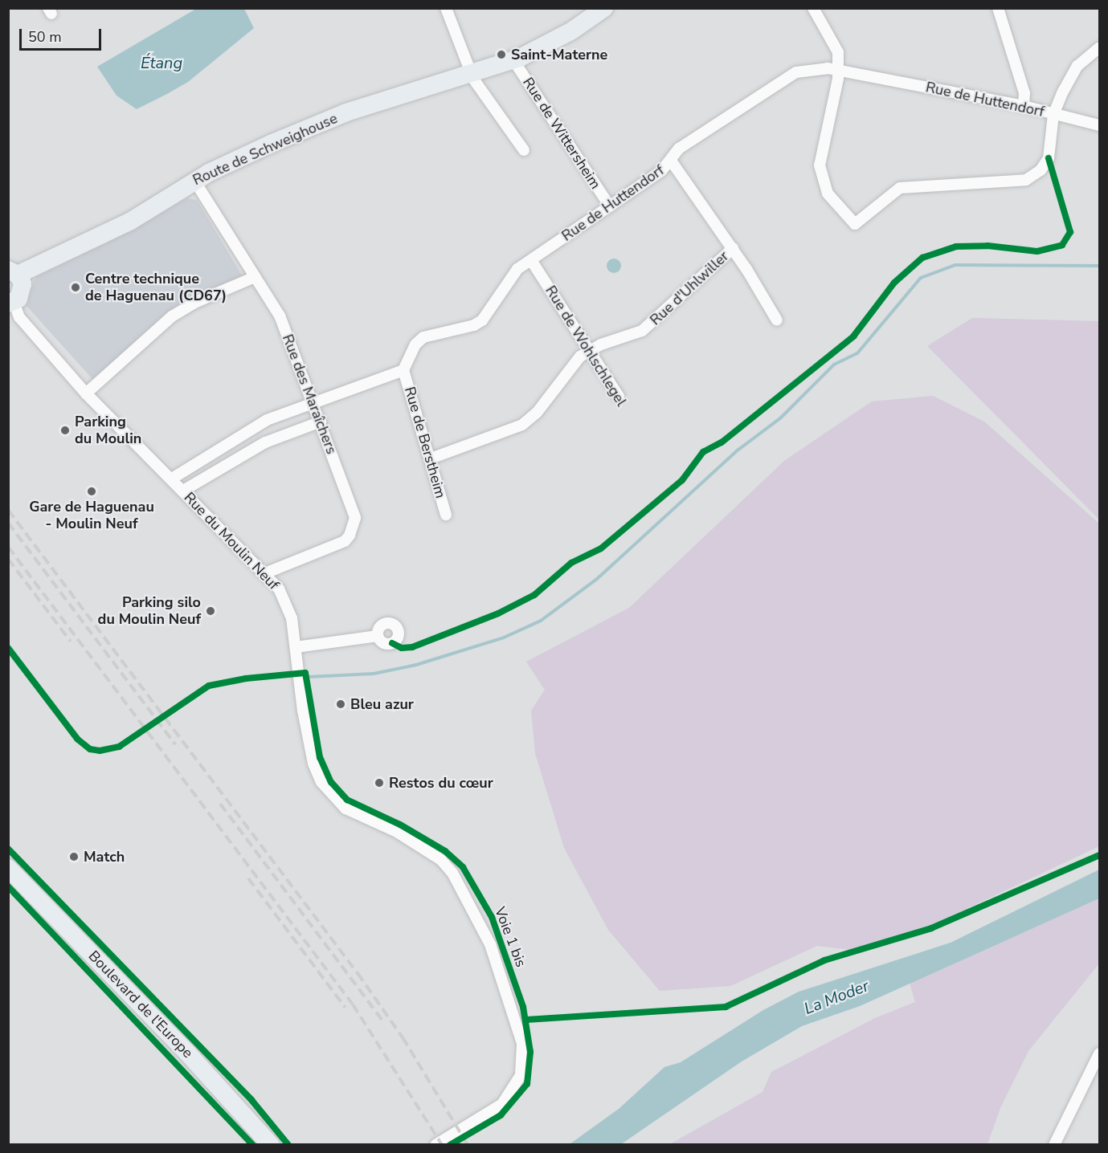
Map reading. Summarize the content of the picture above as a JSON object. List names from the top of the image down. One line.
{"streets":{"main road":["Route de Schweighouse","Boulevard de l'Europe"],"street":["Rue de Huttendorf","Rue de Wittersheim","Rue d'Uhlwiller","Rue de Wohlschlegel","Rue des Maraîchers","Rue de Berstheim","Rue du Moulin Neuf"],"cycle path":["Voie 1 bis"]},"crossings":[["Rue de Huttendorf","Rue de Wittersheim"],["Rue de Huttendorf","Rue de Wohlschlegel"],["Rue de Huttendorf","Rue de Berstheim"],["Rue de Wittersheim","Route de Schweighouse"],["Route de Schweighouse","Rue des Maraîchers"],["Rue d'Uhlwiller","Rue de Wohlschlegel"],["Rue d'Uhlwiller","Rue de Berstheim"],["Rue des Maraîchers","Rue du Moulin Neuf"]],"water":["Étang","La Moder"],"places":["Saint-Materne","Centre technique de Haguenau (CD67)","Parking du Moulin","Gare de Haguenau - Moulin Neuf","Parking silo du Moulin Neuf","Bleu azur","Restos du cœur","Match"],"scale_bar":"50 m"}
